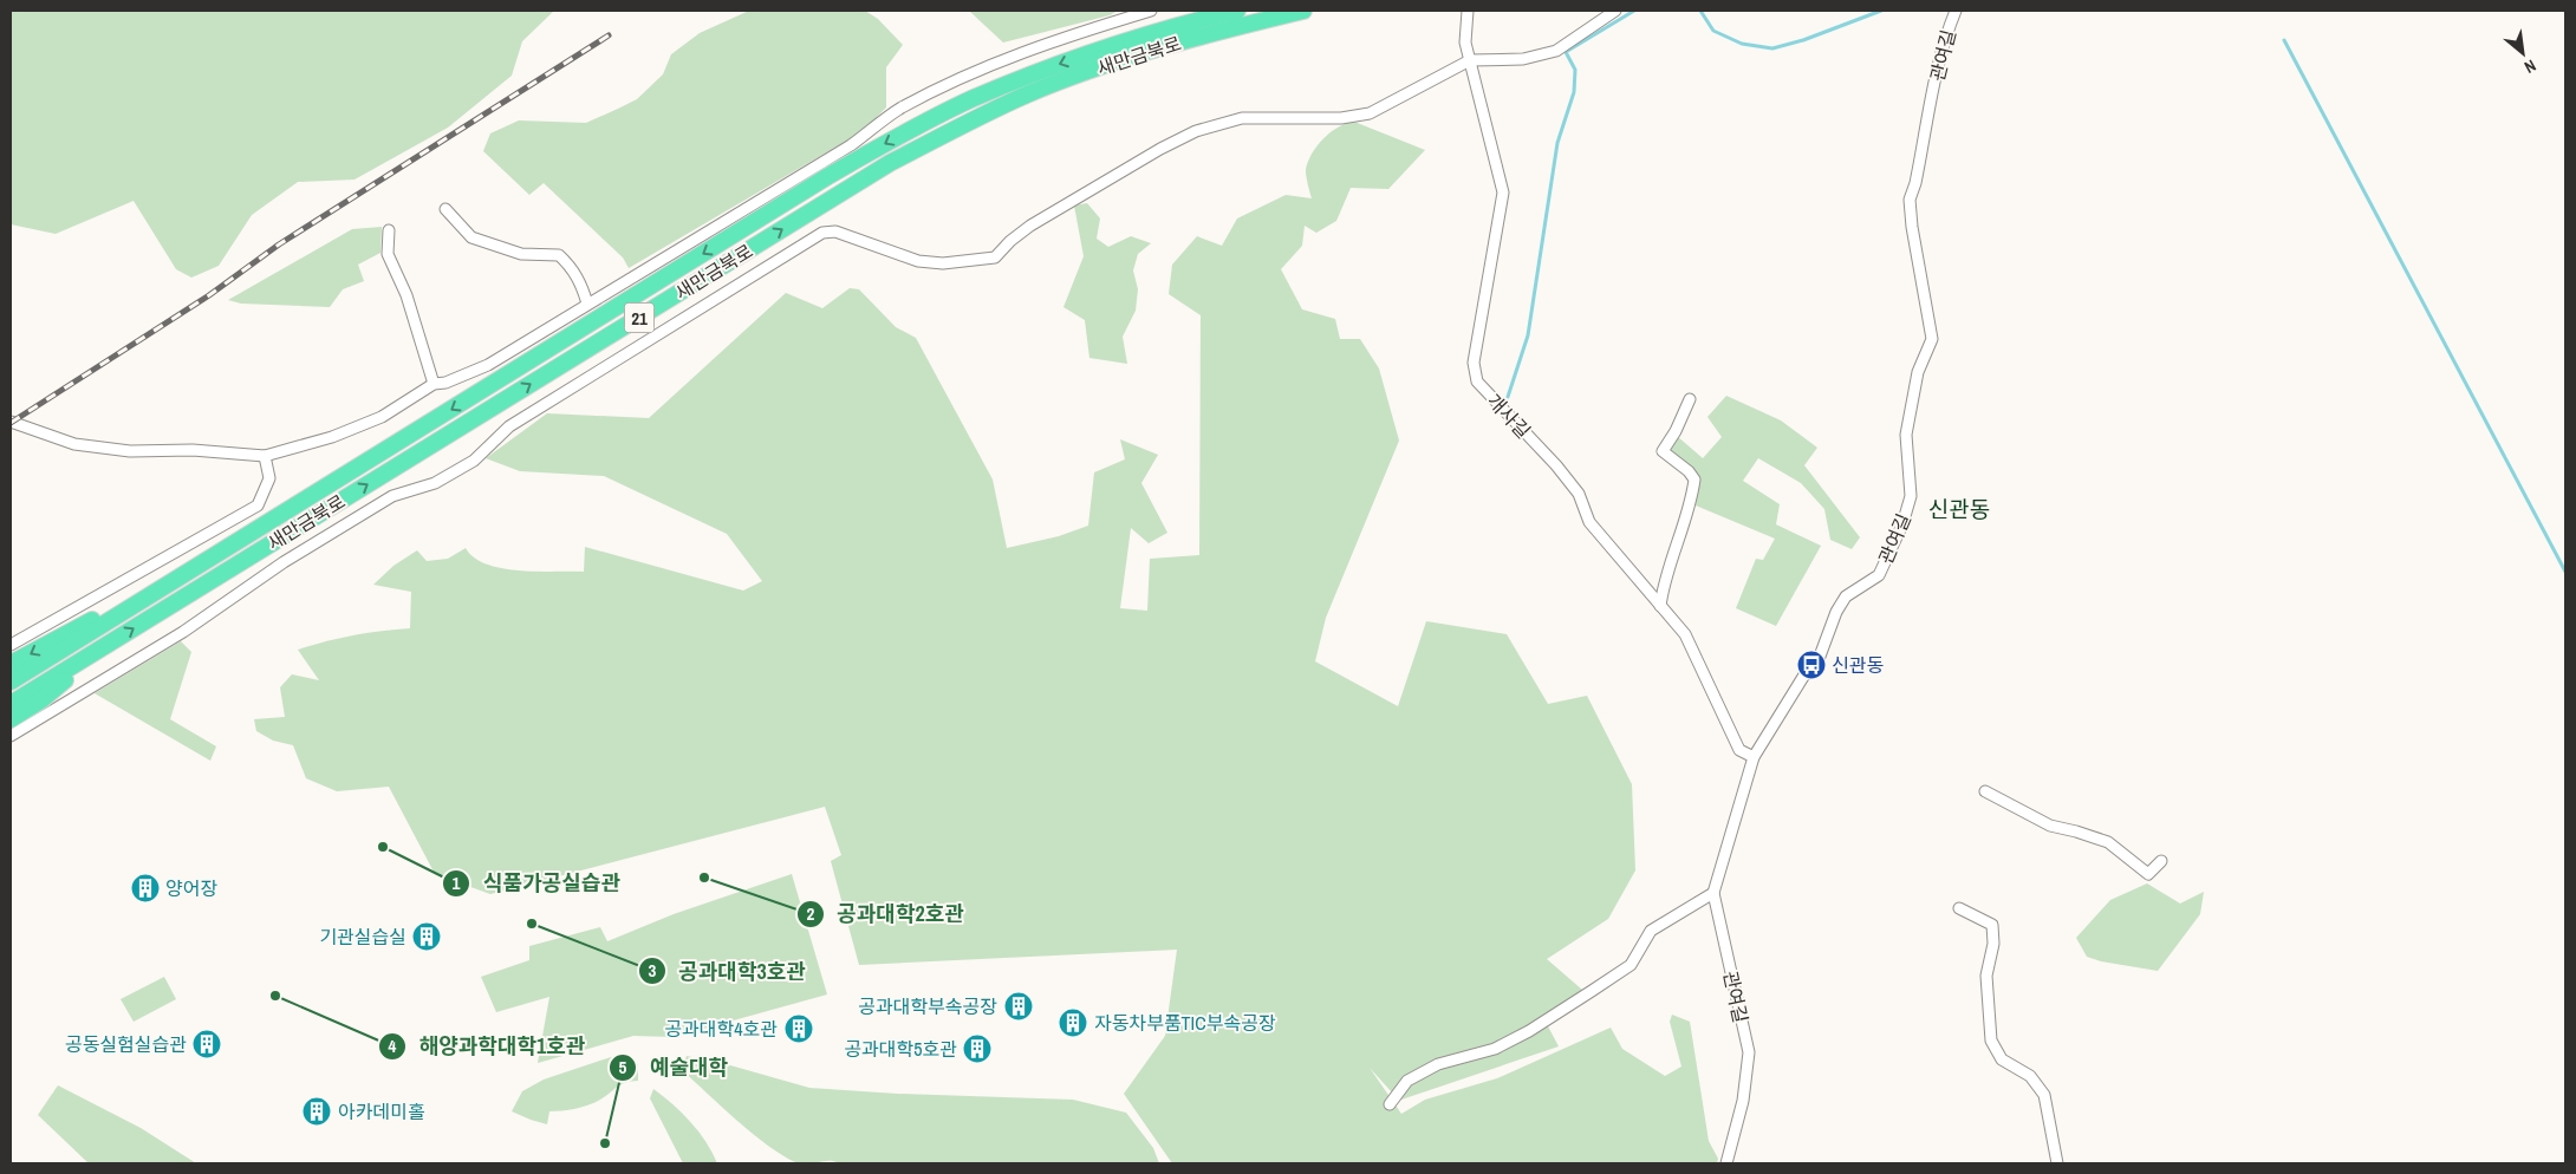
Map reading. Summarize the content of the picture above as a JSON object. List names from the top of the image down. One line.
{"streets":{"highway":["새만금북로","21"],"street":["관여길","개사길"]},"crossings":[["관여길","개사길"]],"districts":["신관동"],"places":{"bus stop":["신관동"],"other":["식품가공실습관","공과대학2호관","공과대학3호관","해양과학대학1호관","예술대학"],"building":["양어장","기관실습실","공과대학부속공장","자동차부품TIC부속공장","공과대학4호관","공동실험실습관","공과대학5호관","아카데미홀"]},"north":"bottom right"}
